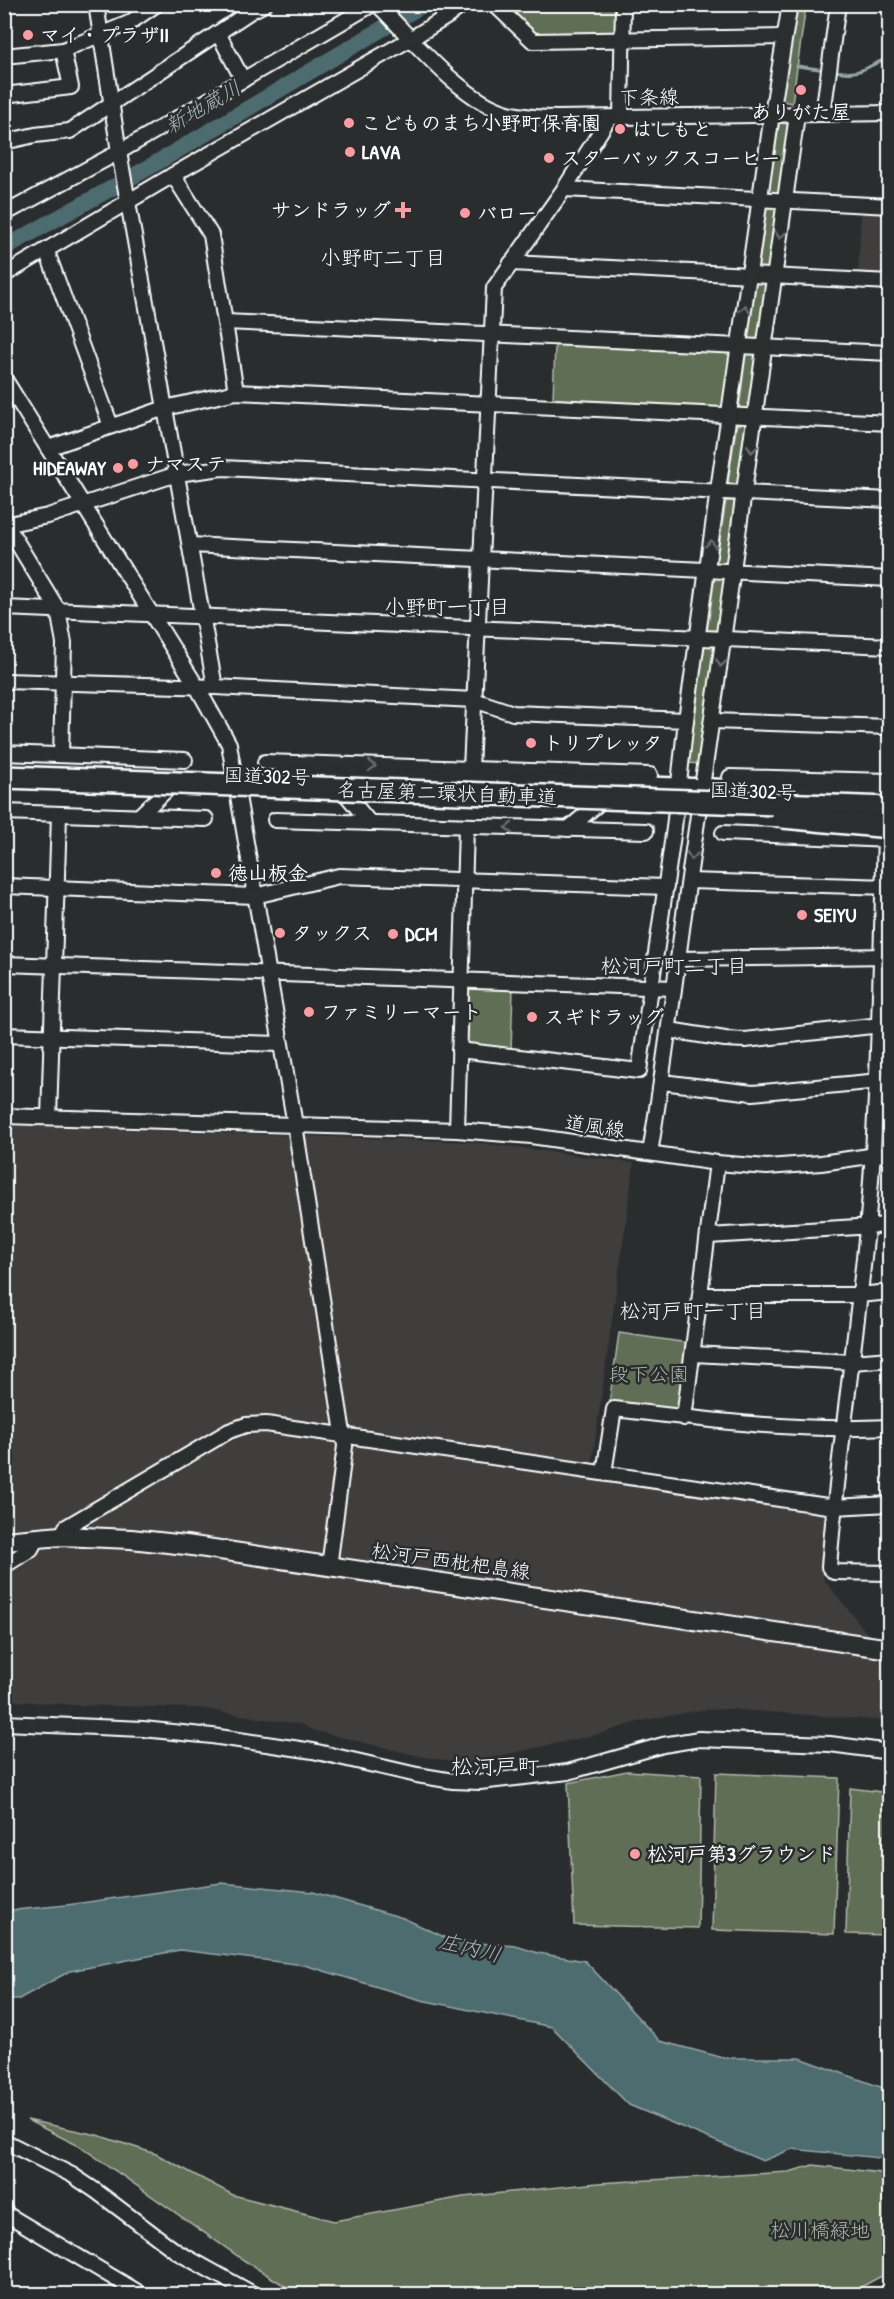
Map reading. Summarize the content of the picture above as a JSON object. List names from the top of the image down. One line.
{"streets":{"highway":["国道302号","名古屋第二環状自動車道"],"main road":["松河戸西枇杷島線"],"street":["下条線","道風線"]},"districts":["小野町二丁目","小野町一丁目","松河戸町二丁目","松河戸町一丁目","松河戸町"],"water":["新地蔵川","庄内川"],"parks":["段下公園","松川橋緑地"],"places":{"other":["マイ・プラザII","ありがた屋","こどものまち小野町保育園","はしもと","LAVA","スターバックスコーヒー","バロー","ナマステ","HIDEAWAY","トリプレッタ","徳山板金","SEIYU","タックス","DCM","ファミリーマート","スギドラッグ","松河戸第3グラウンド"],"health":["サンドラッグ"]}}
